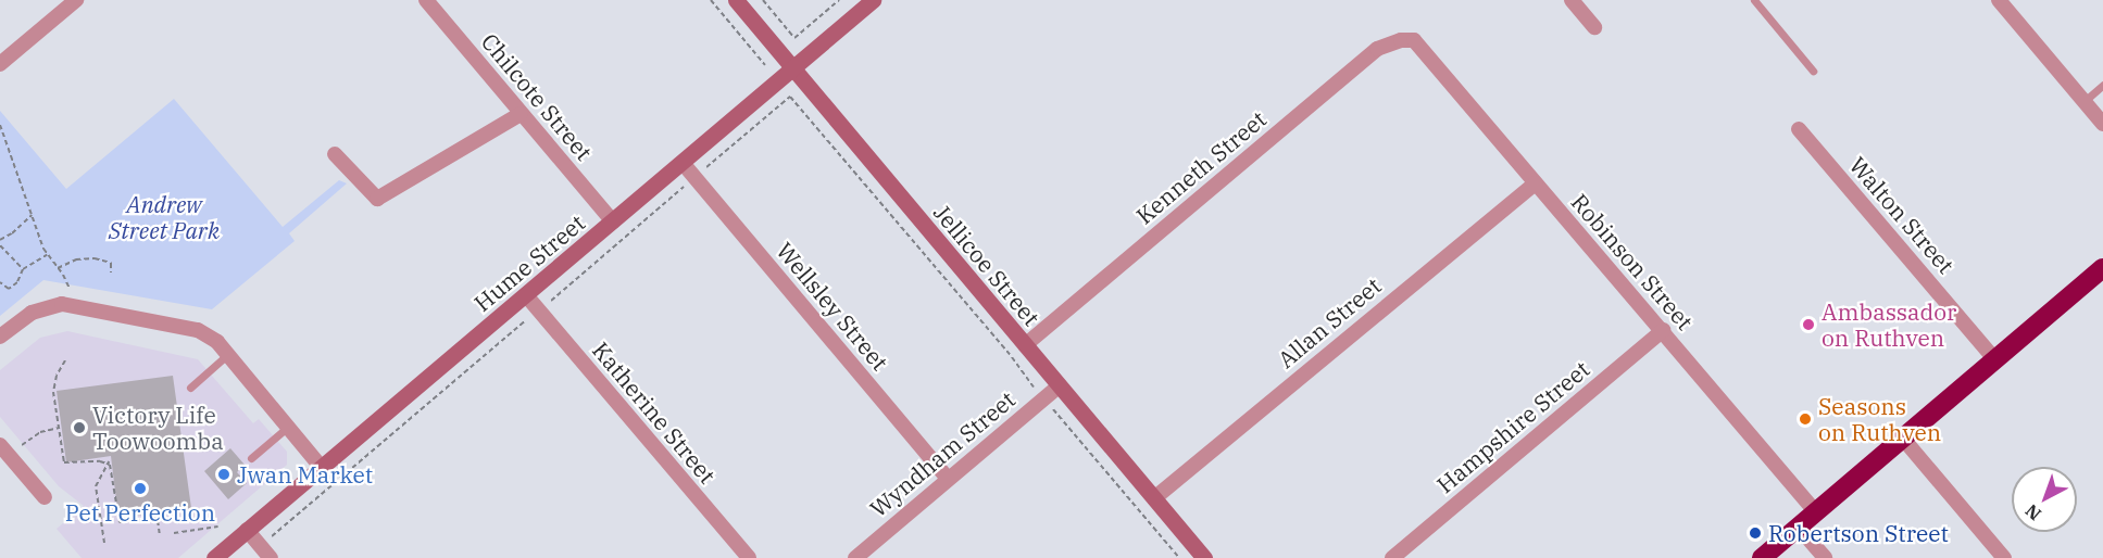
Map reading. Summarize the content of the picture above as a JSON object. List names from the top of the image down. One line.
{"streets":{"street":["Chilcote Street","Kenneth Street","Walton Street","Robinson Street","Hume Street","Jellicoe Street","Wellsley Street","Allan Street","Katherine Street","Hampshire Street","Wyndham Street"]},"crossings":[["Chilcote Street","Hume Street"],["Kenneth Street","Robinson Street"],["Kenneth Street","Jellicoe Street"],["Robinson Street","Allan Street"],["Robinson Street","Hampshire Street"],["Hume Street","Jellicoe Street"],["Hume Street","Wellsley Street"],["Hume Street","Katherine Street"],["Jellicoe Street","Allan Street"],["Jellicoe Street","Wyndham Street"],["Wellsley Street","Wyndham Street"]],"parks":["Andrew Street Park"],"places":["Ambassador on Ruthven","Seasons on Ruthven","Victory Life Toowoomba","Jwan Market","Pet Perfection","Robertson Street"],"north":"bottom left"}
